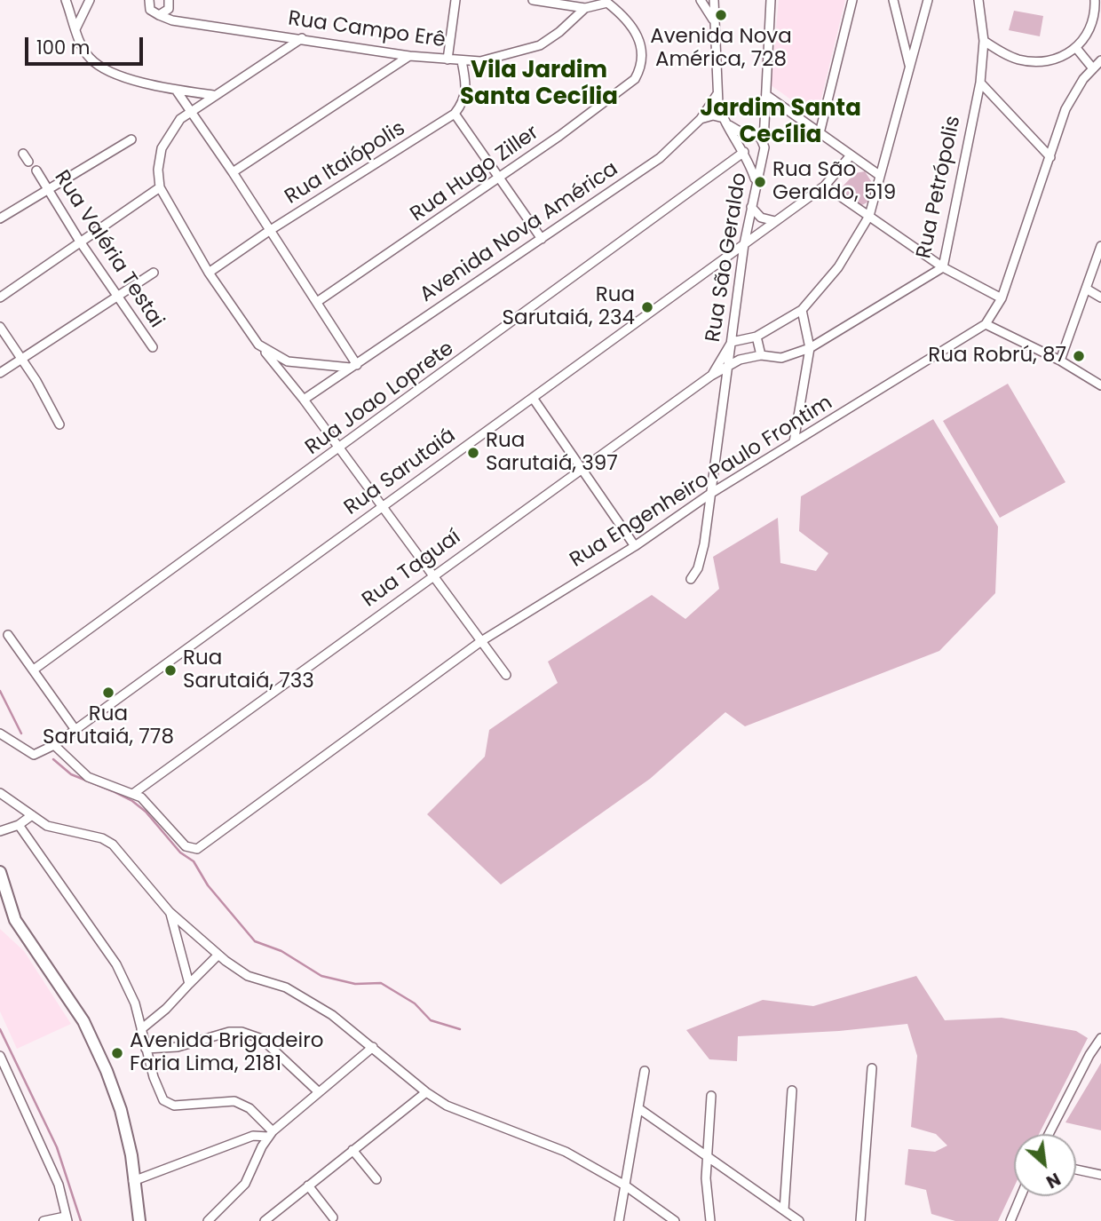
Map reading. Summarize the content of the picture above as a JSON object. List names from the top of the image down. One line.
{"streets":{"street":["Rua Campo Erê","Rua Itaiópolis","Rua Hugo Ziller","Rua Petrópolis","Avenida Nova América","Rua Valéria Testai","Rua São Geraldo","Rua Joao Loprete","Rua Sarutaiá","Rua Engenheiro Paulo Frontim","Rua Taguaí"]},"crossings":[["Rua Campo Erê","Rua Hugo Ziller"],["Rua Petrópolis","Rua São Geraldo"],["Rua São Geraldo","Rua Joao Loprete"],["Rua São Geraldo","Rua Sarutaiá"],["Rua São Geraldo","Rua Engenheiro Paulo Frontim"],["Rua São Geraldo","Rua Taguaí"],["Rua Engenheiro Paulo Frontim","Rua Taguaí"]],"districts":["Vila Jardim Santa Cecília","Jardim Santa Cecília"],"places":["Avenida Nova América, 728","Rua São Geraldo, 519","Rua Sarutaiá, 234","Rua Robrú, 87","Rua Sarutaiá, 397","Rua Sarutaiá, 733","Rua Sarutaiá, 778","Avenida Brigadeiro Faria Lima, 2181"],"scale_bar":"100 m","north":"bottom right"}
